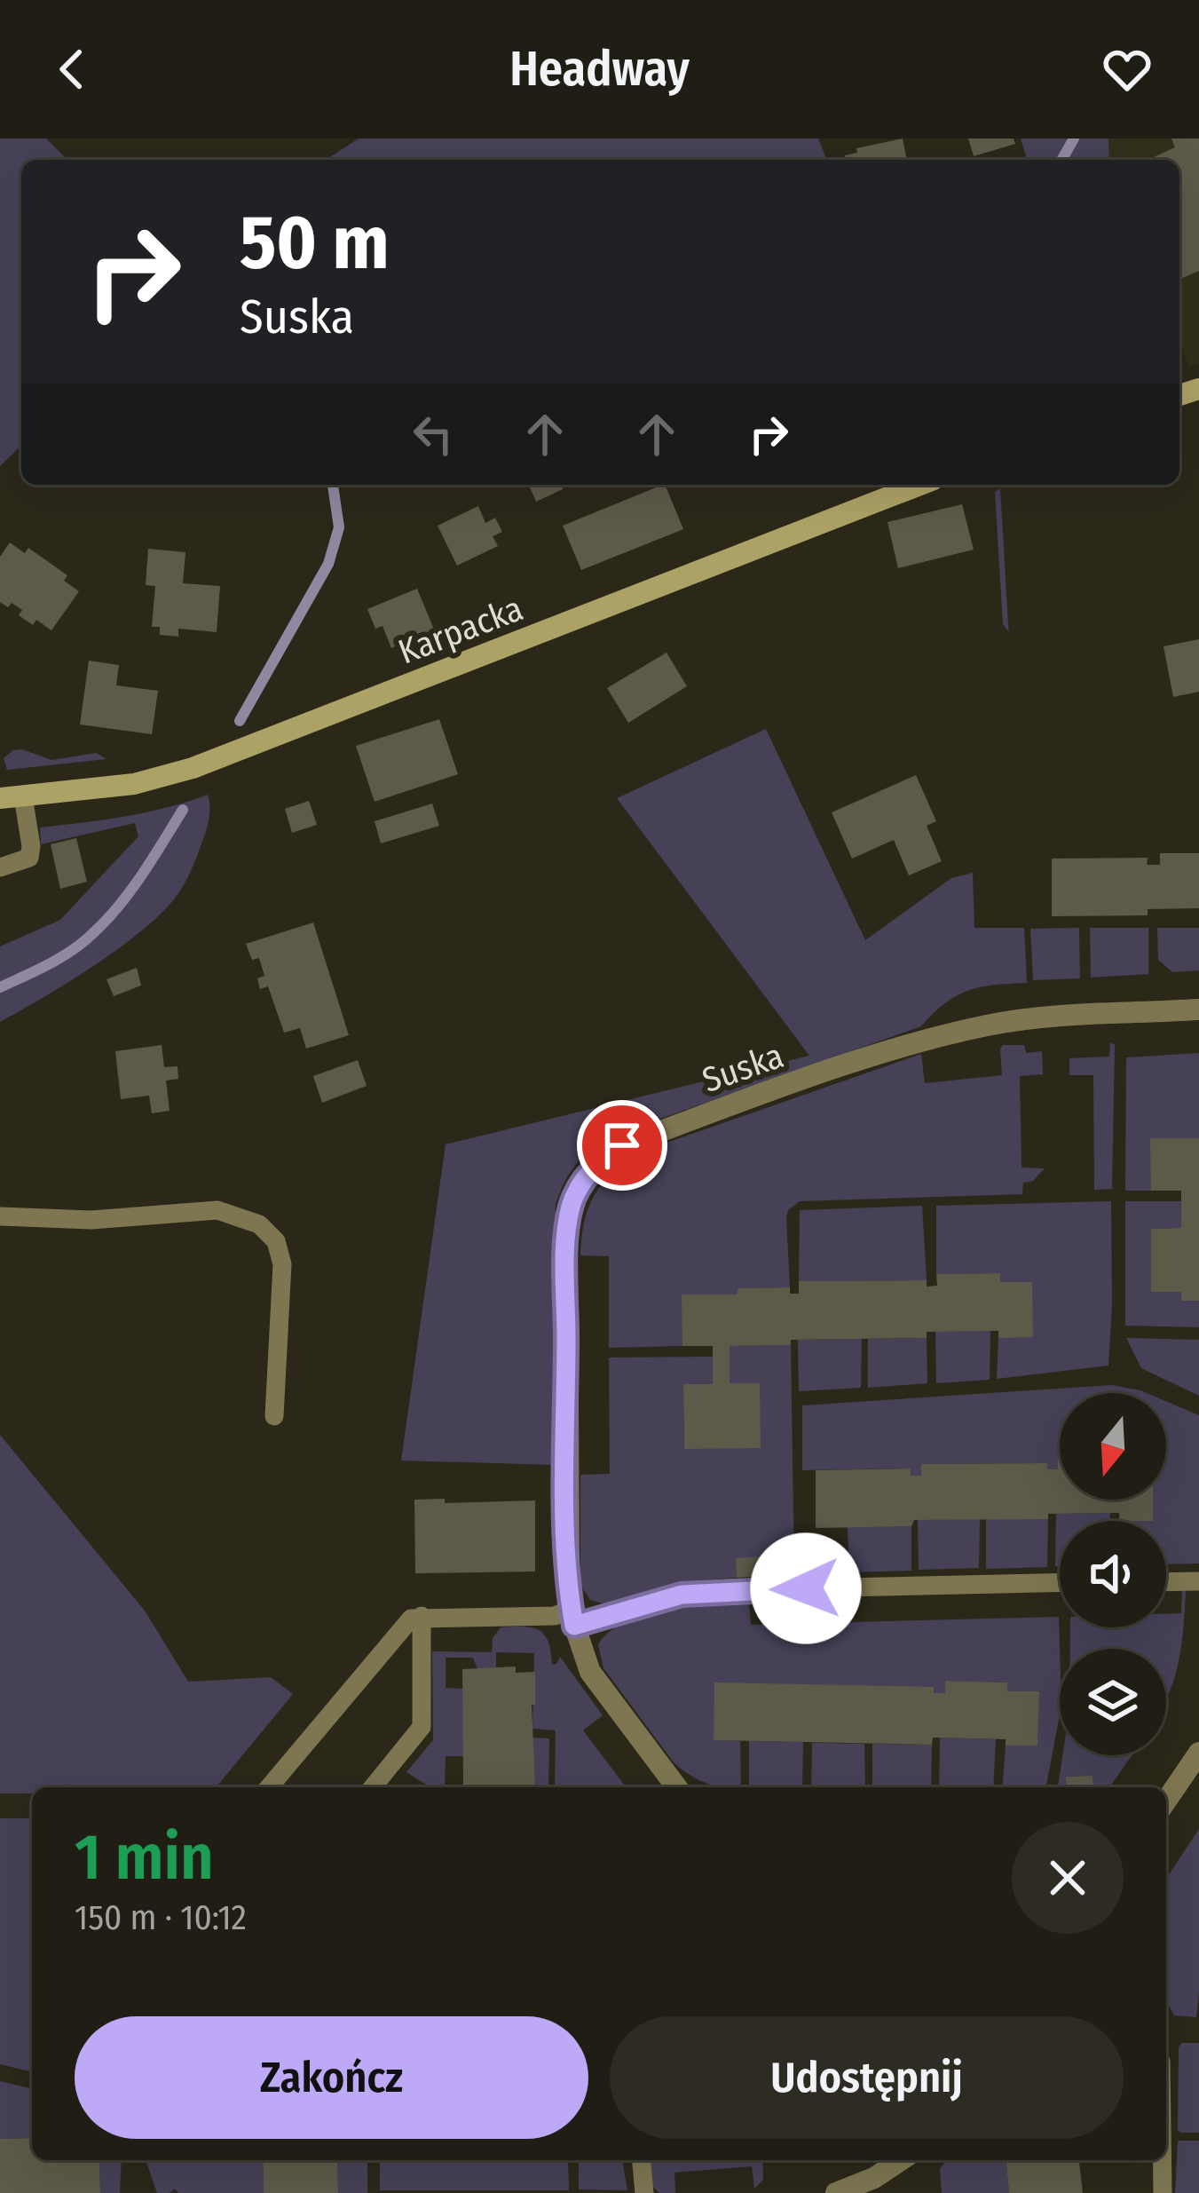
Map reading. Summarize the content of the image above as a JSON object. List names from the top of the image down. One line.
{"streets":{"street":["Karpacka","Suska"]},"north":"bottom","page":{"header":"Headway","turn":["50 m","Suska"],"heading":["1 min","150 m · 10:12"],"buttons":["Zakończ","Udostępnij"]}}
